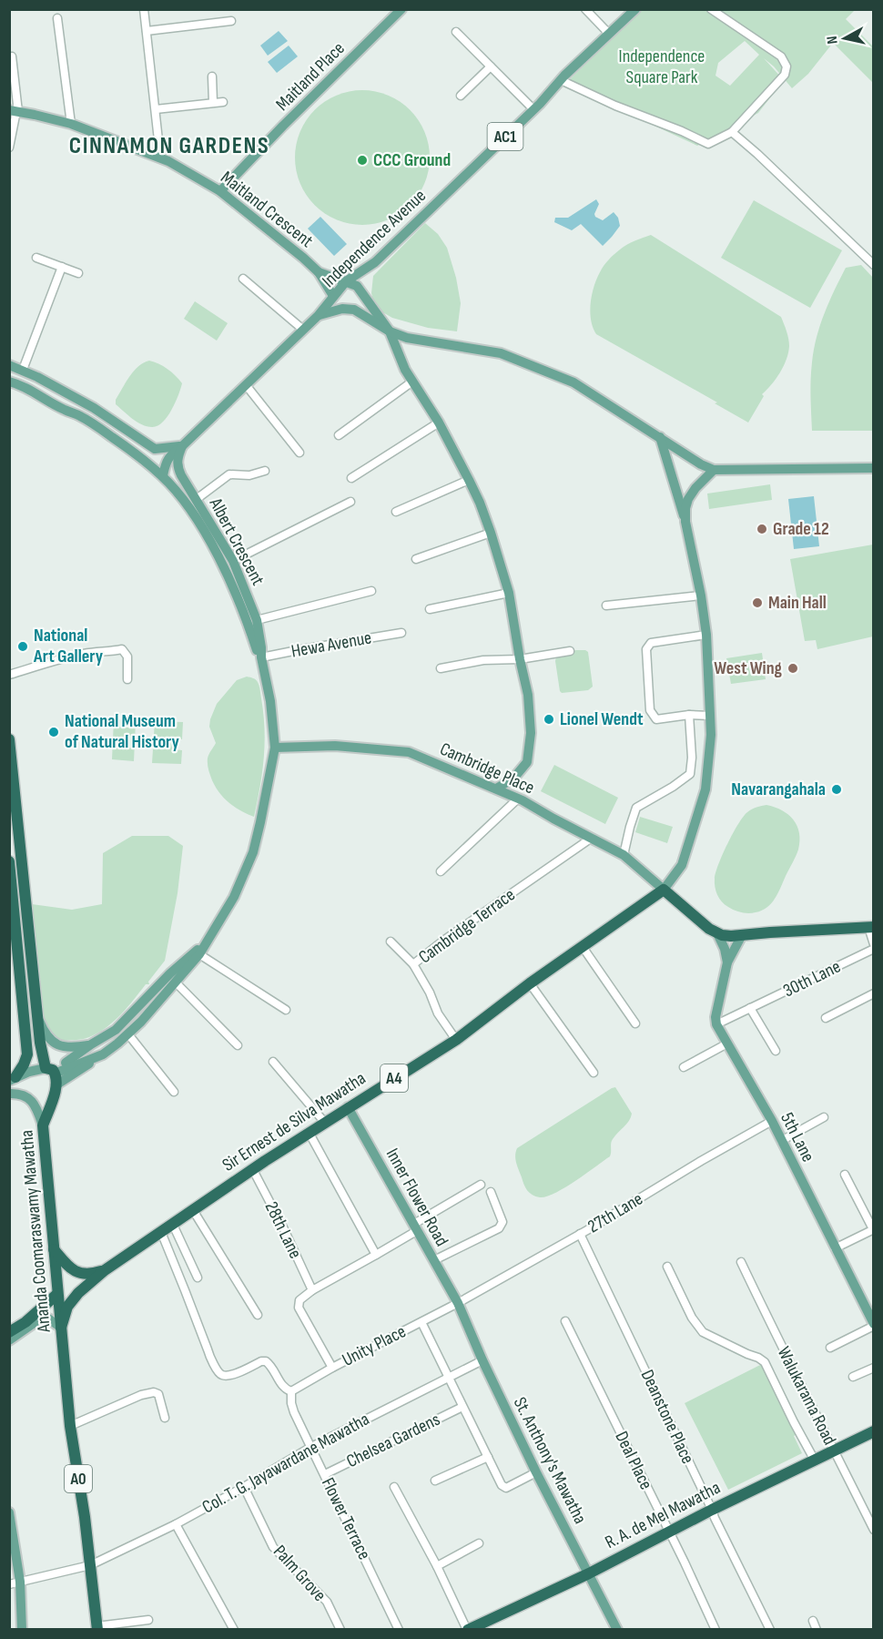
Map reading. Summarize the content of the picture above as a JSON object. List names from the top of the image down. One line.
{"streets":{"highway":["A4","Sir Ernest de Silva Mawatha","Ananda Coomaraswamy Mawatha","A0","R. A. de Mel Mawatha"],"main road":["Maitland Place","AC1","Maitland Crescent","Independence Avenue","Albert Crescent","Cambridge Place","5th Lane","Inner Flower Road","St. Anthony's Mawatha"],"street":["Hewa Avenue","Cambridge Terrace","30th Lane","27th Lane","28th Lane","Unity Place","Walukarama Road","Deanstone Place","Chelsea Gardens","Deal Place","Col. T. G. Jayawardane Mawatha","Flower Terrace","Palm Grove"]},"crossings":[["Maitland Place","Maitland Crescent"],["Maitland Crescent","Independence Avenue"],["Independence Avenue","Albert Crescent"],["Albert Crescent","Hewa Avenue"],["Albert Crescent","Cambridge Place"],["Cambridge Place","Cambridge Terrace"],["Cambridge Place","Sir Ernest de Silva Mawatha"],["Cambridge Terrace","Sir Ernest de Silva Mawatha"],["30th Lane","5th Lane"],["Sir Ernest de Silva Mawatha","Inner Flower Road"],["Sir Ernest de Silva Mawatha","28th Lane"],["Sir Ernest de Silva Mawatha","Ananda Coomaraswamy Mawatha"],["Sir Ernest de Silva Mawatha","Flower Terrace"],["5th Lane","27th Lane"],["Inner Flower Road","27th Lane"],["Inner Flower Road","Unity Place"],["Inner Flower Road","St. Anthony's Mawatha"],["27th Lane","Unity Place"],["27th Lane","Deanstone Place"],["27th Lane","St. Anthony's Mawatha"],["Ananda Coomaraswamy Mawatha","Col. T. G. Jayawardane Mawatha"],["Unity Place","St. Anthony's Mawatha"],["Unity Place","Flower Terrace"],["Walukarama Road","R. A. de Mel Mawatha"],["Deanstone Place","R. A. de Mel Mawatha"],["Chelsea Gardens","Flower Terrace"],["St. Anthony's Mawatha","Col. T. G. Jayawardane Mawatha"],["St. Anthony's Mawatha","R. A. de Mel Mawatha"],["Deal Place","R. A. de Mel Mawatha"],["Col. T. G. Jayawardane Mawatha","Flower Terrace"],["Col. T. G. Jayawardane Mawatha","Palm Grove"]],"districts":["CINNAMON GARDENS"],"parks":["Independence Square Park"],"places":["CCC Ground","Grade 12","Main Hall","National Art Gallery","West Wing","Lionel Wendt","National Museum of Natural History","Navarangahala"],"north":"left"}
